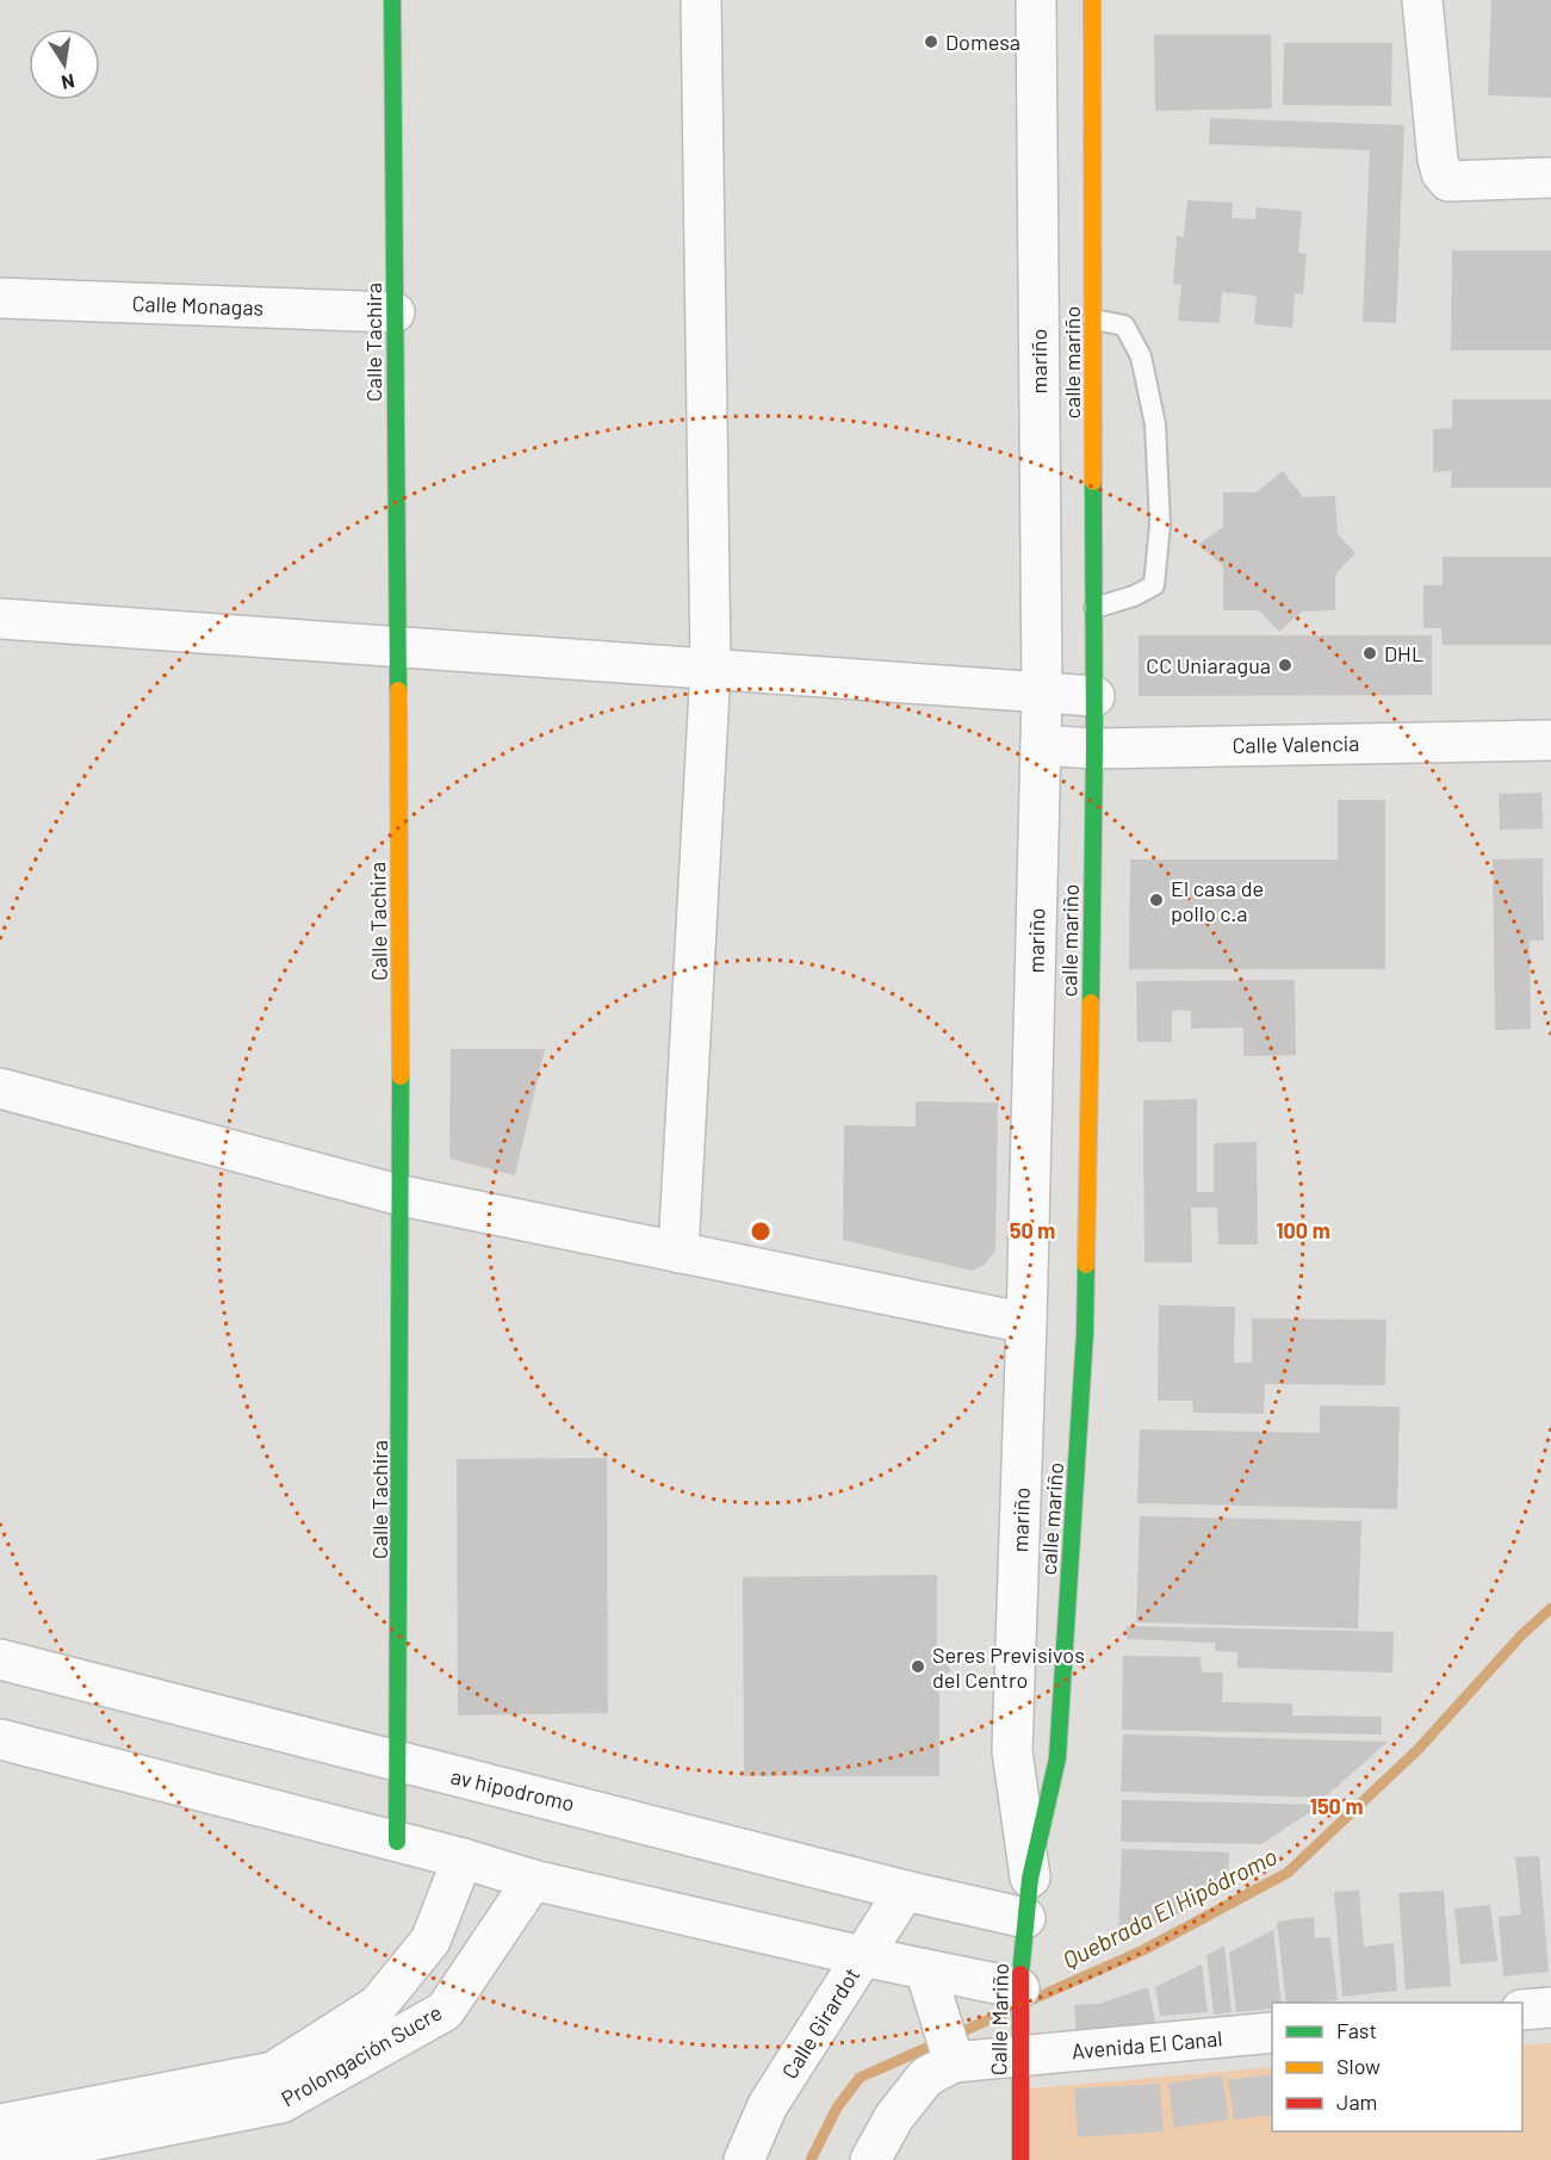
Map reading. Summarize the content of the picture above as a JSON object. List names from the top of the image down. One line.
{"streets":{"street":["Calle Monagas","Calle Tachira","mariño","calle mariño","Calle Valencia","av hipodromo","Calle Mariño","Calle Girardot","Avenida El Canal","Prolongación Sucre"]},"crossings":[["Calle Monagas","Calle Tachira"],["Calle Tachira","av hipodromo"],["mariño","calle mariño"],["mariño","Calle Valencia"],["mariño","Calle Mariño"],["calle mariño","Calle Valencia"],["calle mariño","Calle Mariño"],["av hipodromo","Calle Mariño"],["av hipodromo","Calle Girardot"],["Calle Mariño","Avenida El Canal"]],"water":["Quebrada El Hipódromo"],"places":["Domesa","DHL","CC Uniaragua","El casa de pollo c.a","Seres Previsivos del Centro"],"legend":["Fast","Slow","Jam"],"north":"bottom","rings":["50 m","100 m","150 m"]}
